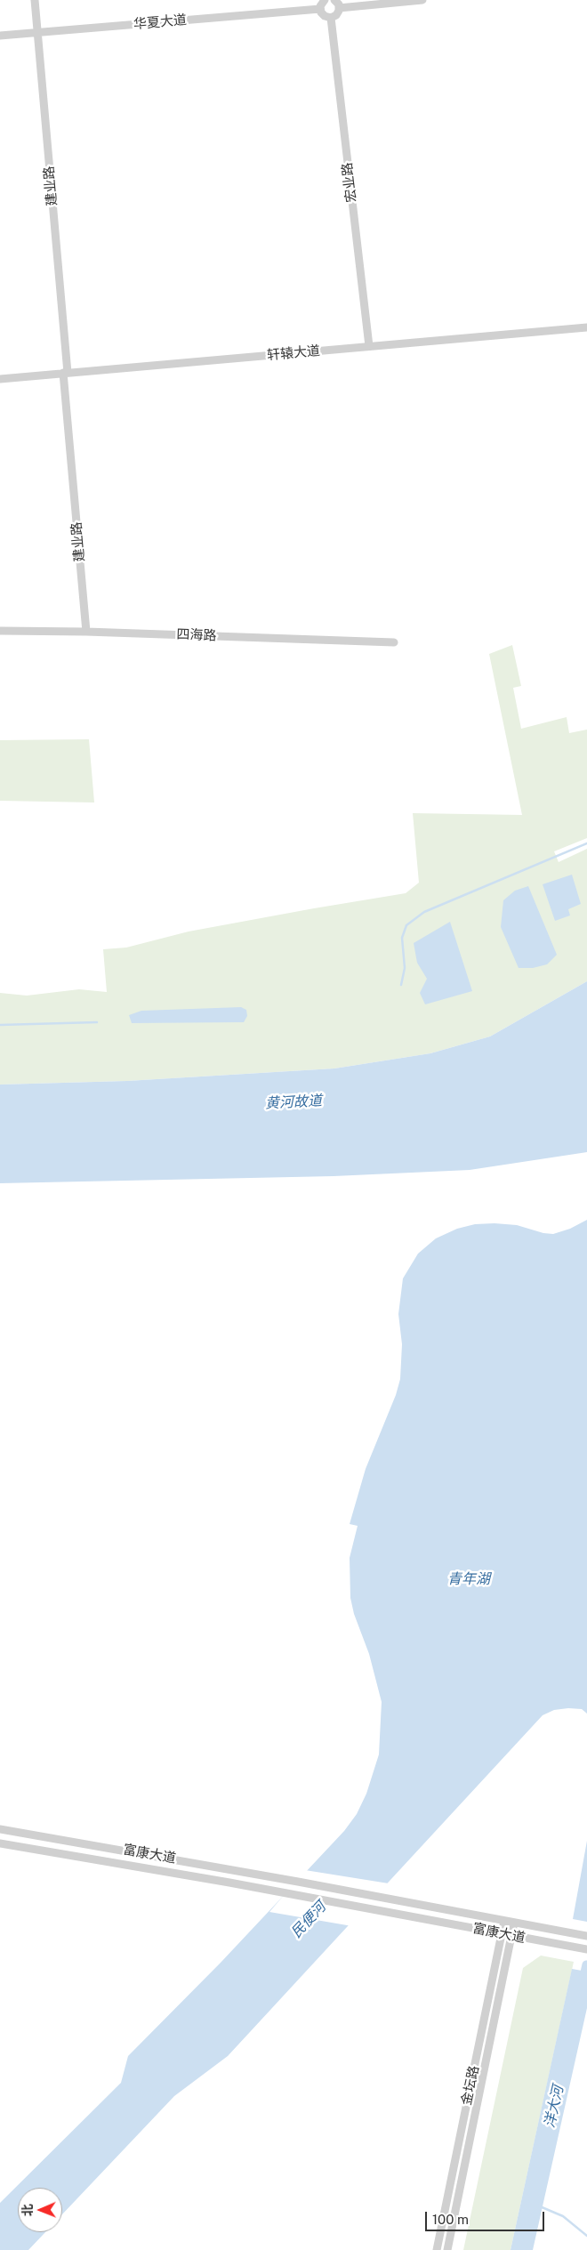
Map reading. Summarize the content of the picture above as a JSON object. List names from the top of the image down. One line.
{"streets":{"street":["华夏大道","宏业路","建业路","轩辕大道","四海路","富康大道","金坛路"]},"crossings":[["华夏大道","建业路"],["宏业路","轩辕大道"],["建业路","轩辕大道"],["建业路","四海路"],["富康大道","金坛路"]],"water":["黄河故道","青年湖","民便河","洋大河"],"scale_bar":"100 m","north":"left"}
